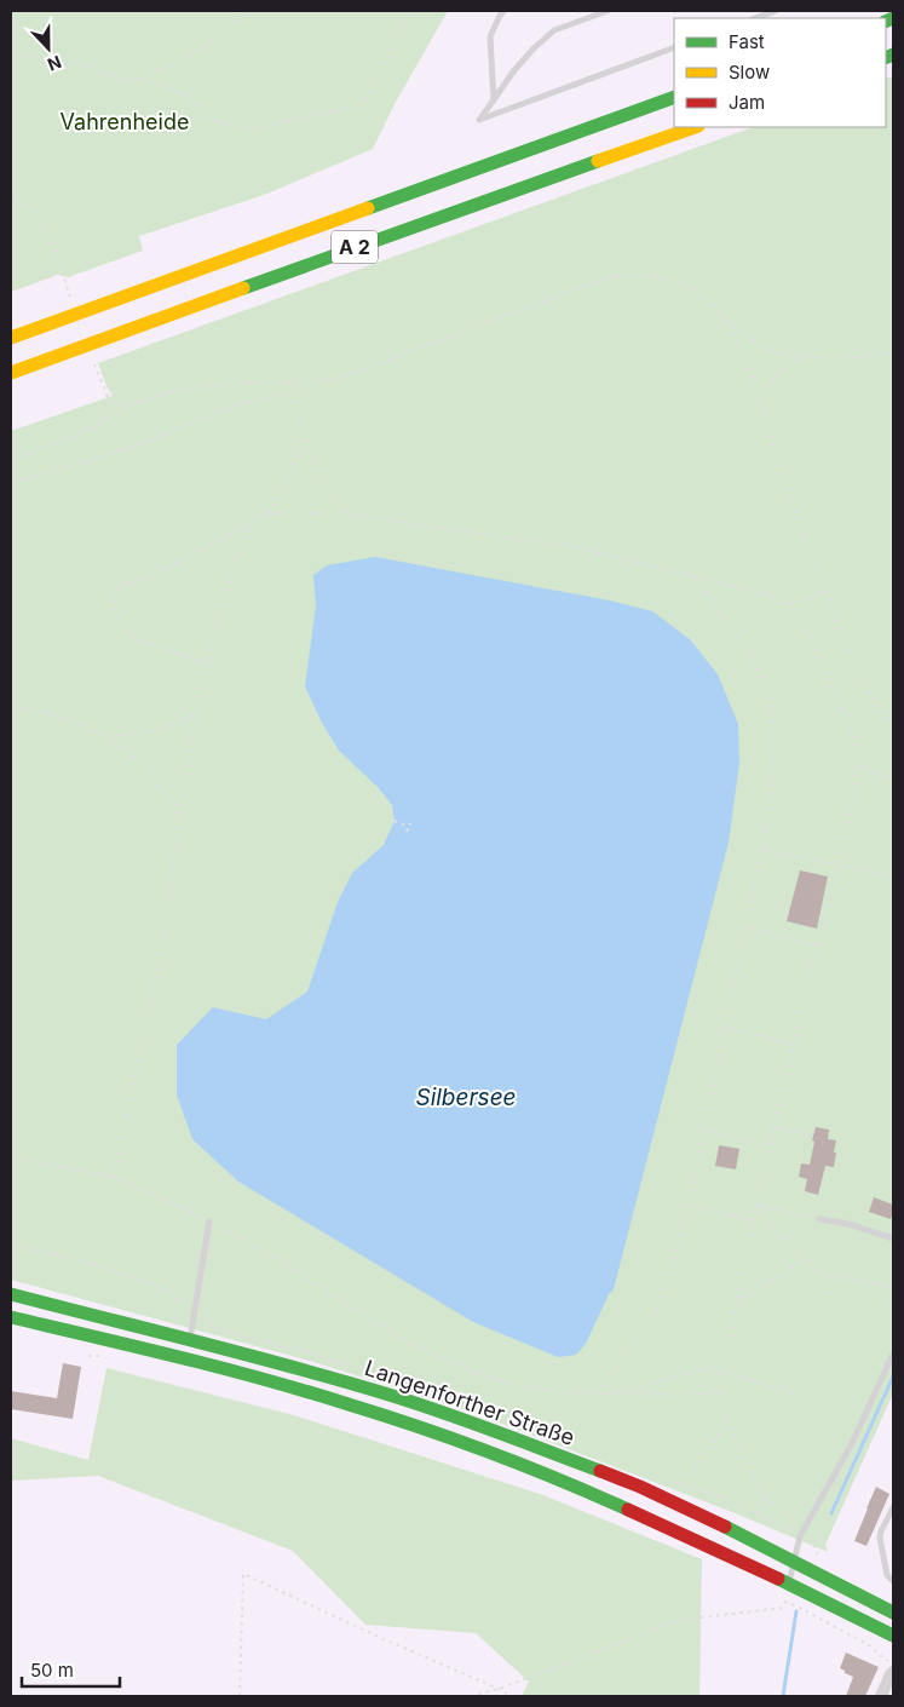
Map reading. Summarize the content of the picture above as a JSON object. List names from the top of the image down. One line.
{"streets":{"main road":["A 2","Langenforther Straße"]},"water":["Silbersee"],"parks":["Vahrenheide"],"legend":["Fast","Slow","Jam"],"scale_bar":"50 m","north":"bottom"}
